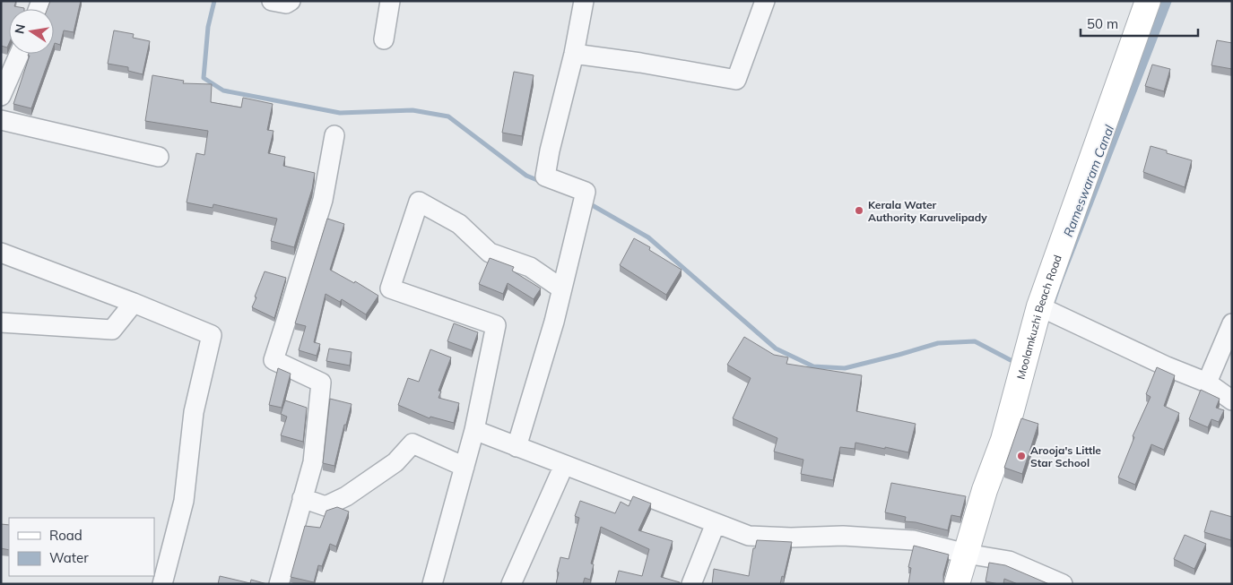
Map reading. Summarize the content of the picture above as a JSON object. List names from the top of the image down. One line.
{"streets":{"street":["Moolamkuzhi Beach Road"]},"water":["Rameswaram Canal"],"places":["Kerala Water Authority Karuvelipady","Arooja's Little Star School"],"legend":["Road","Water"],"scale_bar":"50 m","north":"left"}
